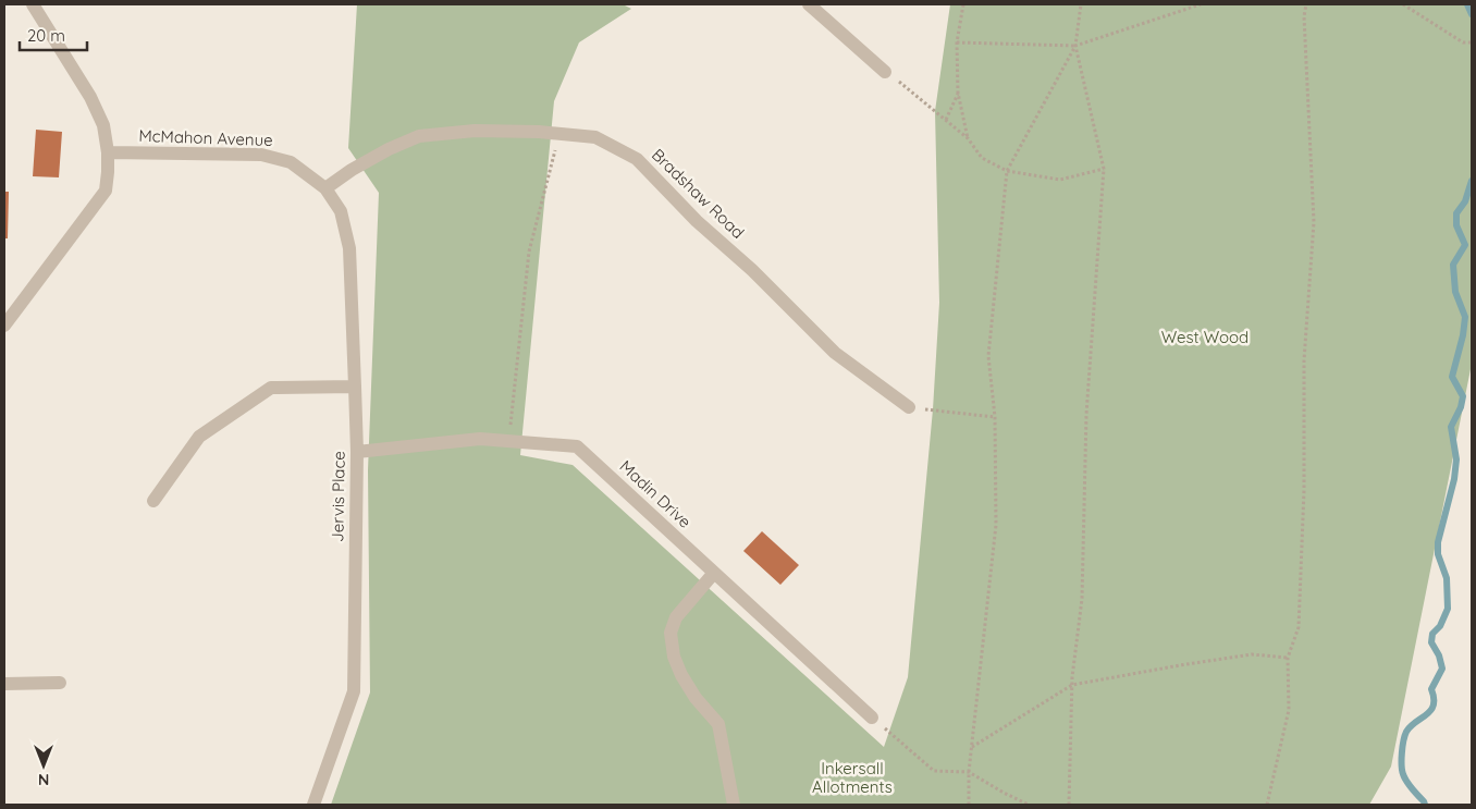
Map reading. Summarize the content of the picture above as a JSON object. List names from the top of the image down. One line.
{"streets":{"street":["McMahon Avenue","Bradshaw Road","Madin Drive","Jervis Place"]},"crossings":[["McMahon Avenue","Bradshaw Road"],["McMahon Avenue","Jervis Place"],["Bradshaw Road","Jervis Place"],["Madin Drive","Jervis Place"]],"parks":["West Wood","Inkersall Allotments"],"scale_bar":"20 m","north":"bottom"}
